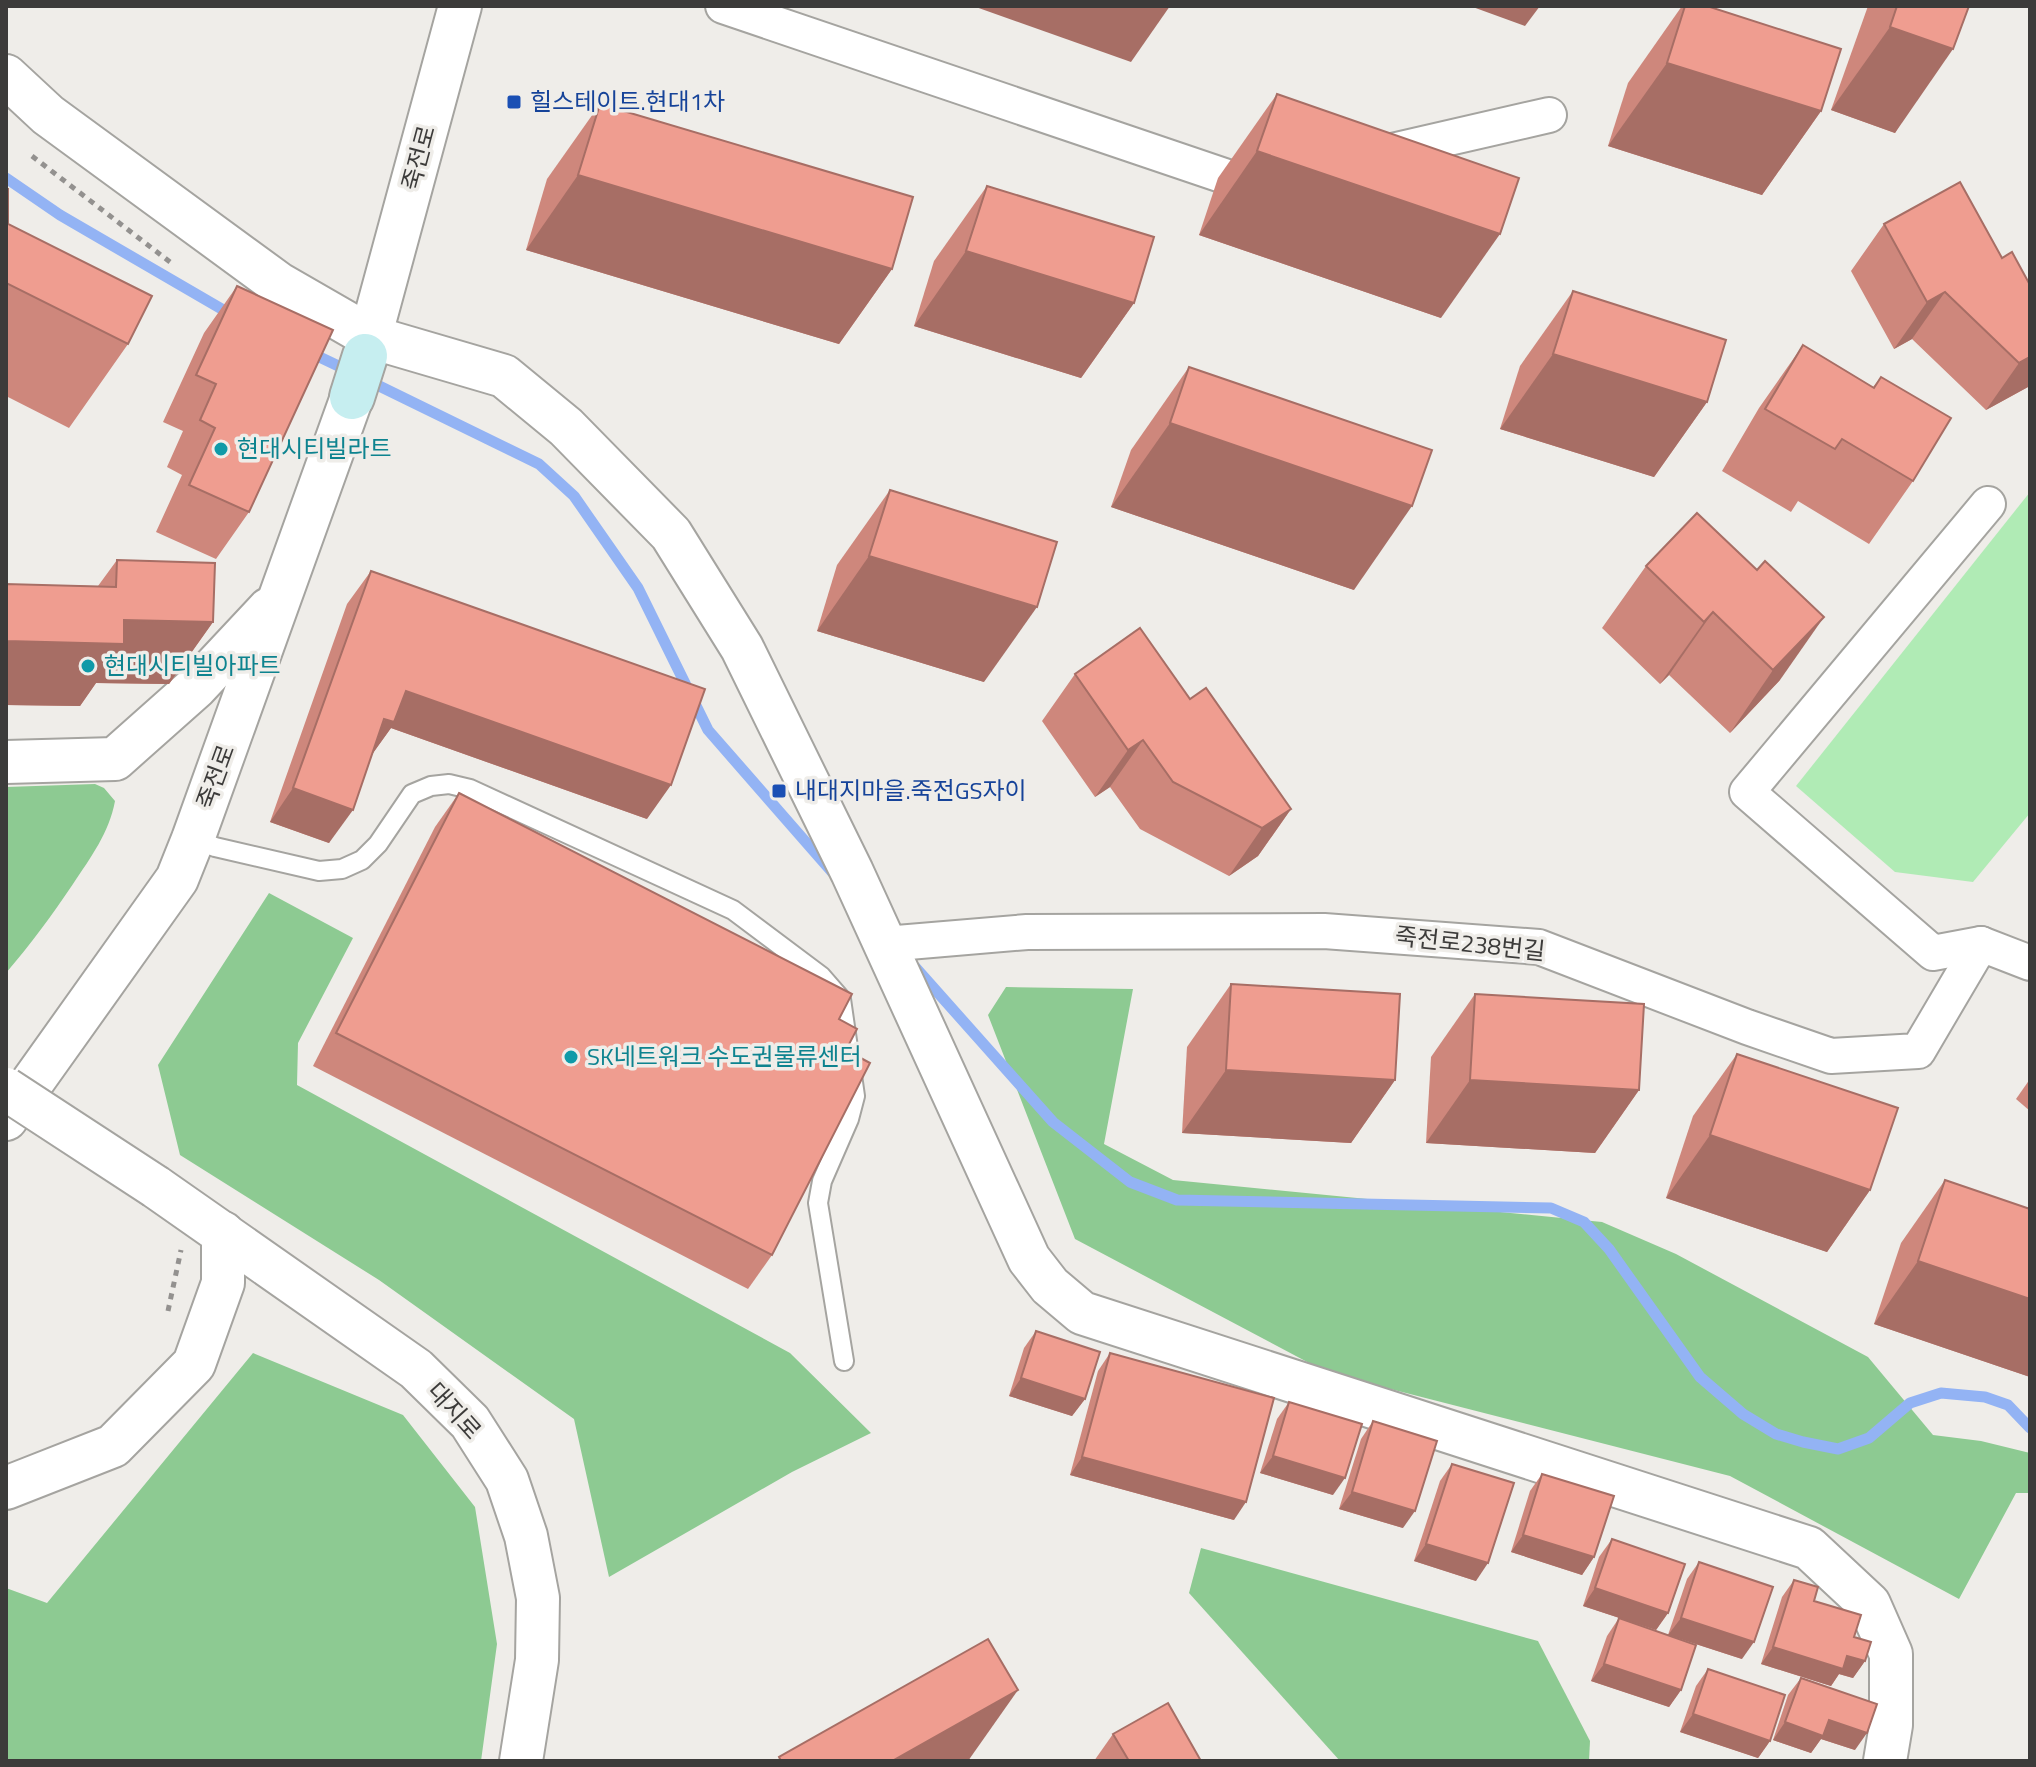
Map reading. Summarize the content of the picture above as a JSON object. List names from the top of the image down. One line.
{"streets":{"street":["죽전로","죽전로238번길","대지로"]},"places":{"transit":["힐스테이트.현대1차","내대지마을.죽전GS자이"],"other":["현대시티빌라트","현대시티빌아파트","SK네트워크 수도권물류센터"]}}
